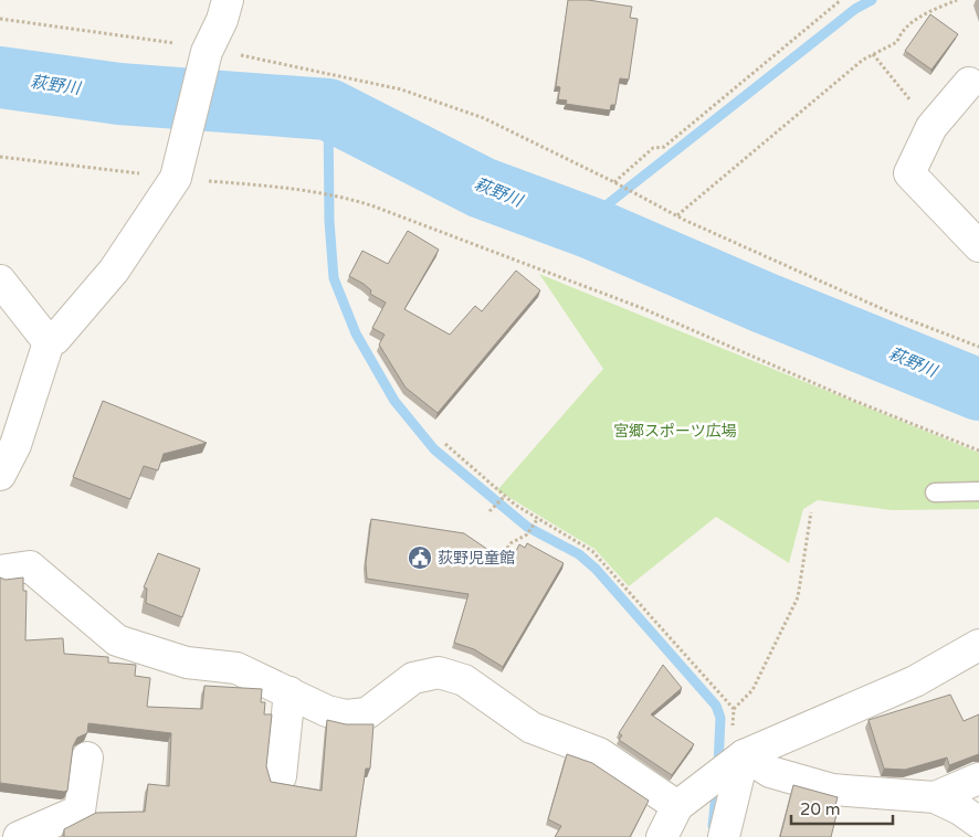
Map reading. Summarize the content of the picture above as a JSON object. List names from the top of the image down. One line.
{"water":["萩野川"],"parks":["宮郷スポーツ広場"],"places":{"public building":["荻野児童館"]},"scale_bar":"20 m"}
